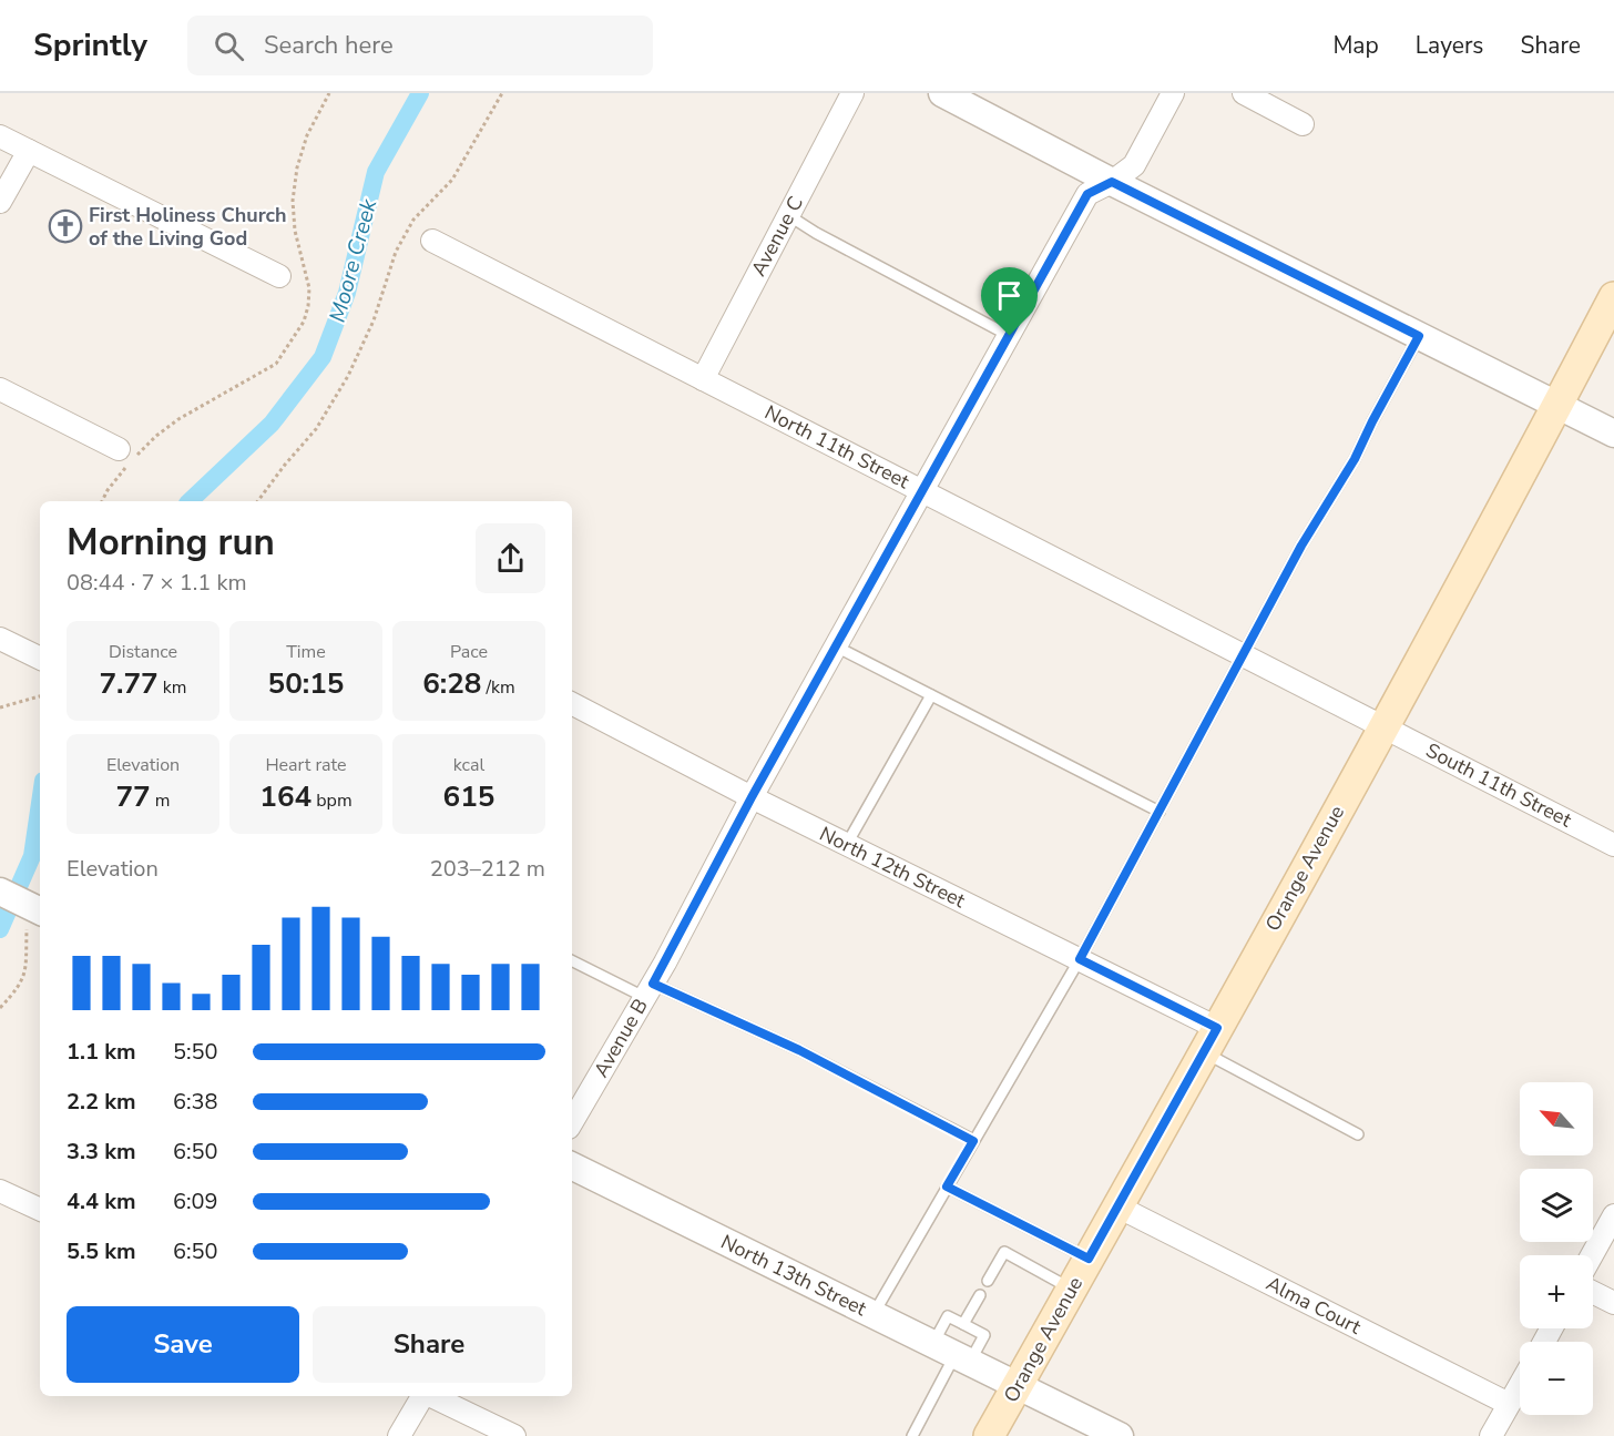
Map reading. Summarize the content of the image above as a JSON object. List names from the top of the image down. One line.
{"streets":{"main road":["Orange Avenue"],"street":["Avenue C","North 11th Street","South 11th Street","North 12th Street","Avenue B","North 13th Street","Alma Court"]},"crossings":[["Avenue C","North 11th Street"],["North 11th Street","South 11th Street"],["North 11th Street","Orange Avenue"],["North 11th Street","Avenue B"],["South 11th Street","Orange Avenue"],["North 12th Street","Orange Avenue"],["North 12th Street","Avenue B"],["Orange Avenue","North 13th Street"],["Orange Avenue","Alma Court"]],"water":["Moore Creek"],"places":{"church":["First Holiness Church of the Living God"]},"north":"top left","page":{"header":"Sprintly","search":"Search here","nav":["Map","Layers","Share"],"heading":["Morning run","08:44 · 7 × 1.1 km"],"stats":[["Distance","7.77 km"],["Time","50:15"],["Pace","6:28 /km"],["Elevation","77 m"],["Heart rate","164 bpm"],["kcal","615"]],"chart":["Elevation","203–212 m"],"list":[{"name":"1.1 km","note":"5:50"},{"name":"2.2 km","note":"6:38"},{"name":"3.3 km","note":"6:50"},{"name":"4.4 km","note":"6:09"},{"name":"5.5 km","note":"6:50"}],"map_buttons":["+","−"],"buttons":["Save","Share"]}}
